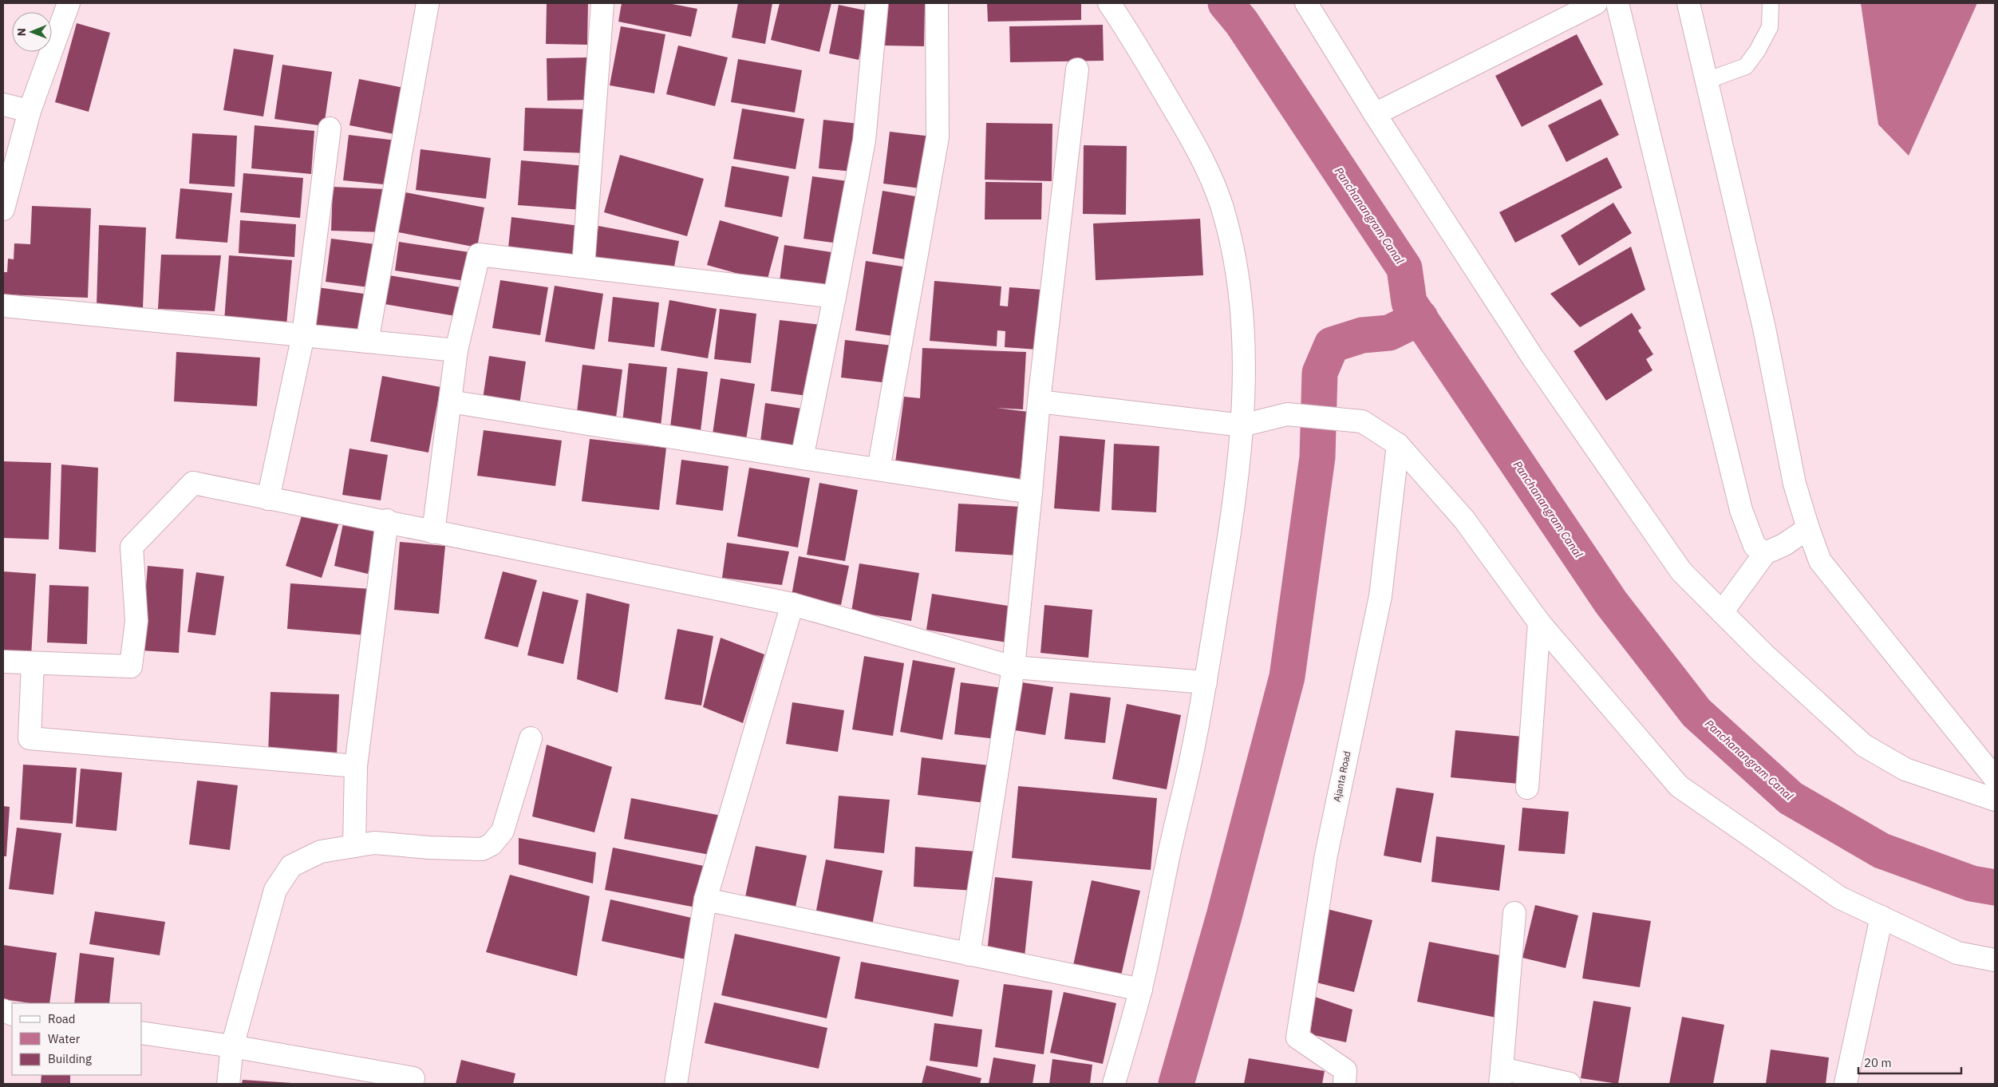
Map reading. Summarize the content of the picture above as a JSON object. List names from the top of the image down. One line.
{"streets":{"street":["Ajanta Road"]},"water":["Panchanangram Canal"],"legend":["Road","Water","Building"],"scale_bar":"20 m","north":"left"}
